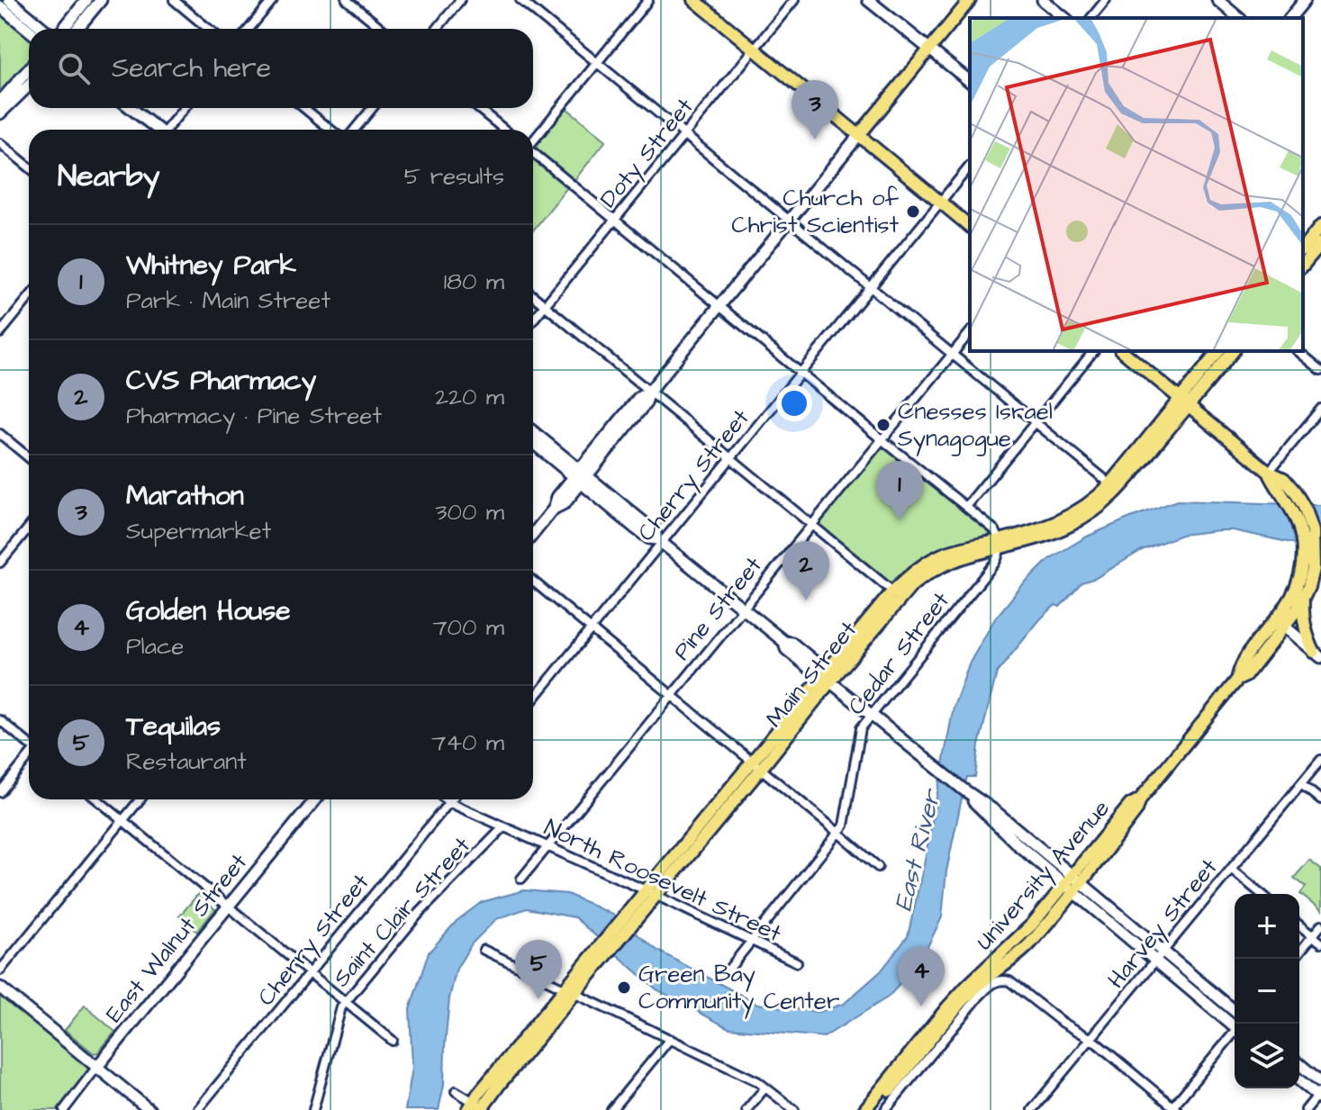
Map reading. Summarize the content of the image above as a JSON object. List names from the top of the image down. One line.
{"streets":{"main road":["Main Street","University Avenue","East Walnut Street"],"street":["Doty Street","Cherry Street","Pine Street","Cedar Street","North Roosevelt Street","Saint Clair Street","Harvey Street"]},"crossings":[["Cherry Street","North Roosevelt Street"],["Pine Street","North Roosevelt Street"],["Cedar Street","Main Street"],["Cedar Street","North Roosevelt Street"],["Main Street","North Roosevelt Street"],["North Roosevelt Street","Saint Clair Street"]],"water":["East River"],"places":["Church of Christ Scientist","Cnesses Israel Synagogue","Green Bay Community Center"],"page":{"search":"Search here","pins":["3","1","2","5","4"],"heading":["Nearby","5 results"],"list":[{"mark":"1","name":"Whitney Park","note":"Park · Main Street","value":"180 m"},{"mark":"2","name":"CVS Pharmacy","note":"Pharmacy · Pine Street","value":"220 m"},{"mark":"3","name":"Marathon","note":"Supermarket","value":"300 m"},{"mark":"4","name":"Golden House","note":"Place","value":"700 m"},{"mark":"5","name":"Tequilas","note":"Restaurant","value":"740 m"}],"map_buttons":["+","−"]}}
